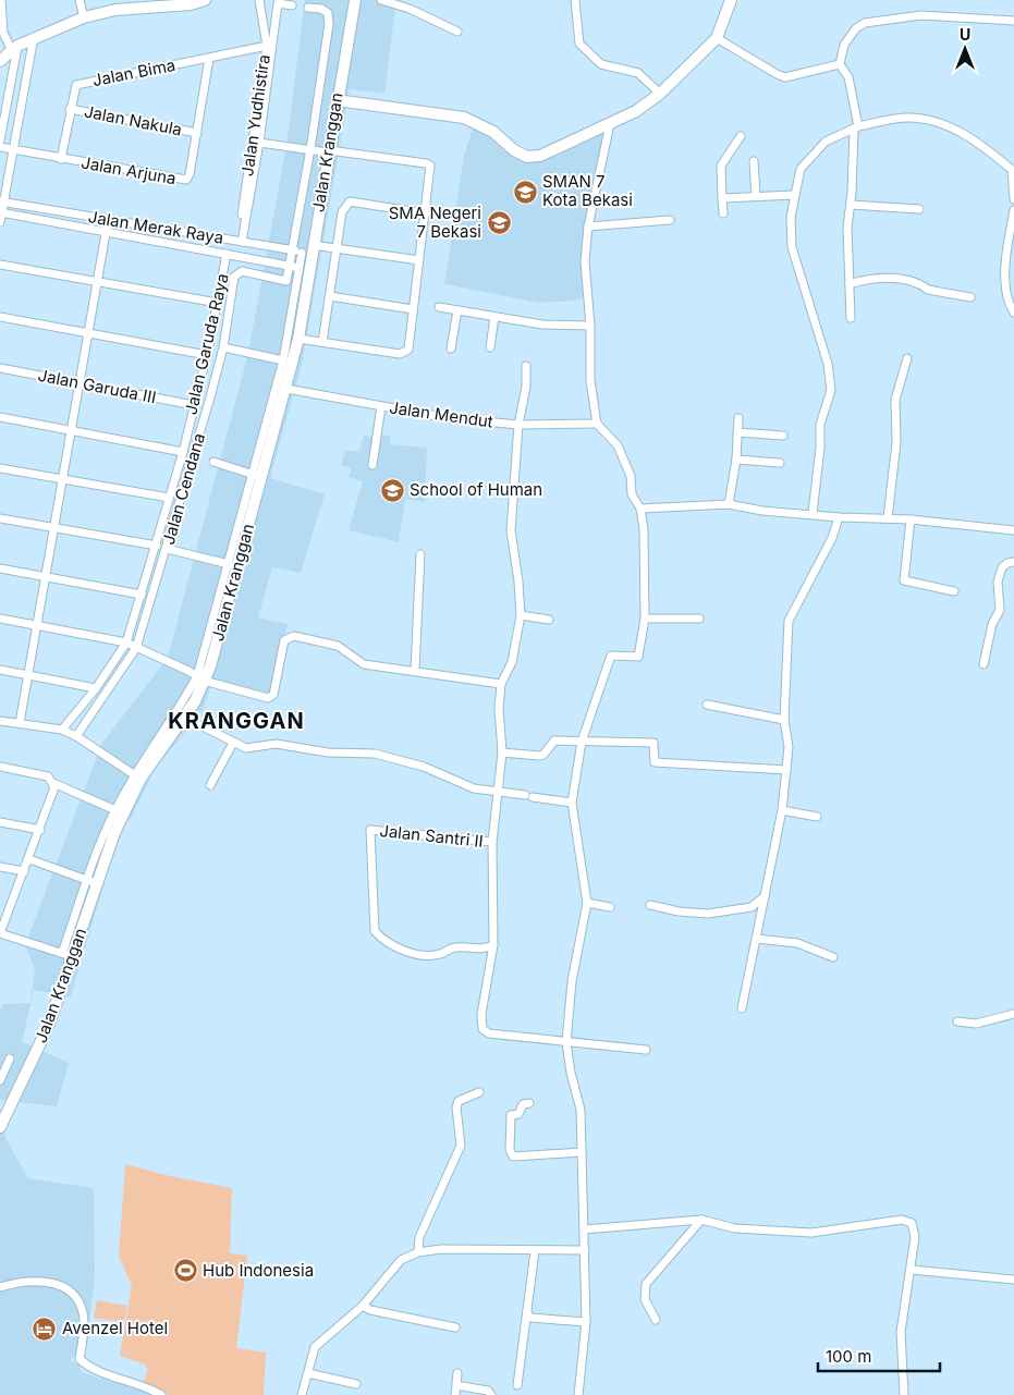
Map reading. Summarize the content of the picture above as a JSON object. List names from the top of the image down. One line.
{"streets":{"main road":["Jalan Kranggan"],"street":["Jalan Bima","Jalan Yudhistira","Jalan Nakula","Jalan Arjuna","Jalan Merak Raya","Jalan Garuda Raya","Jalan Garuda III","Jalan Mendut","Jalan Cendana","Jalan Santri II"]},"crossings":[["Jalan Bima","Jalan Yudhistira"],["Jalan Bima","Jalan Nakula"],["Jalan Bima","Jalan Arjuna"],["Jalan Nakula","Jalan Arjuna"],["Jalan Kranggan","Jalan Merak Raya"],["Jalan Kranggan","Jalan Mendut"],["Jalan Merak Raya","Jalan Garuda Raya"],["Jalan Merak Raya","Jalan Cendana"],["Jalan Garuda Raya","Jalan Garuda III"]],"districts":["KRANGGAN"],"places":{"school or university":["SMAN 7 Kota Bekasi","SMA Negeri 7 Bekasi","School of Human"],"sports":["Hub Indonesia"],"hotel":["Avenzel Hotel"]},"scale_bar":"100 m","north":"top"}
